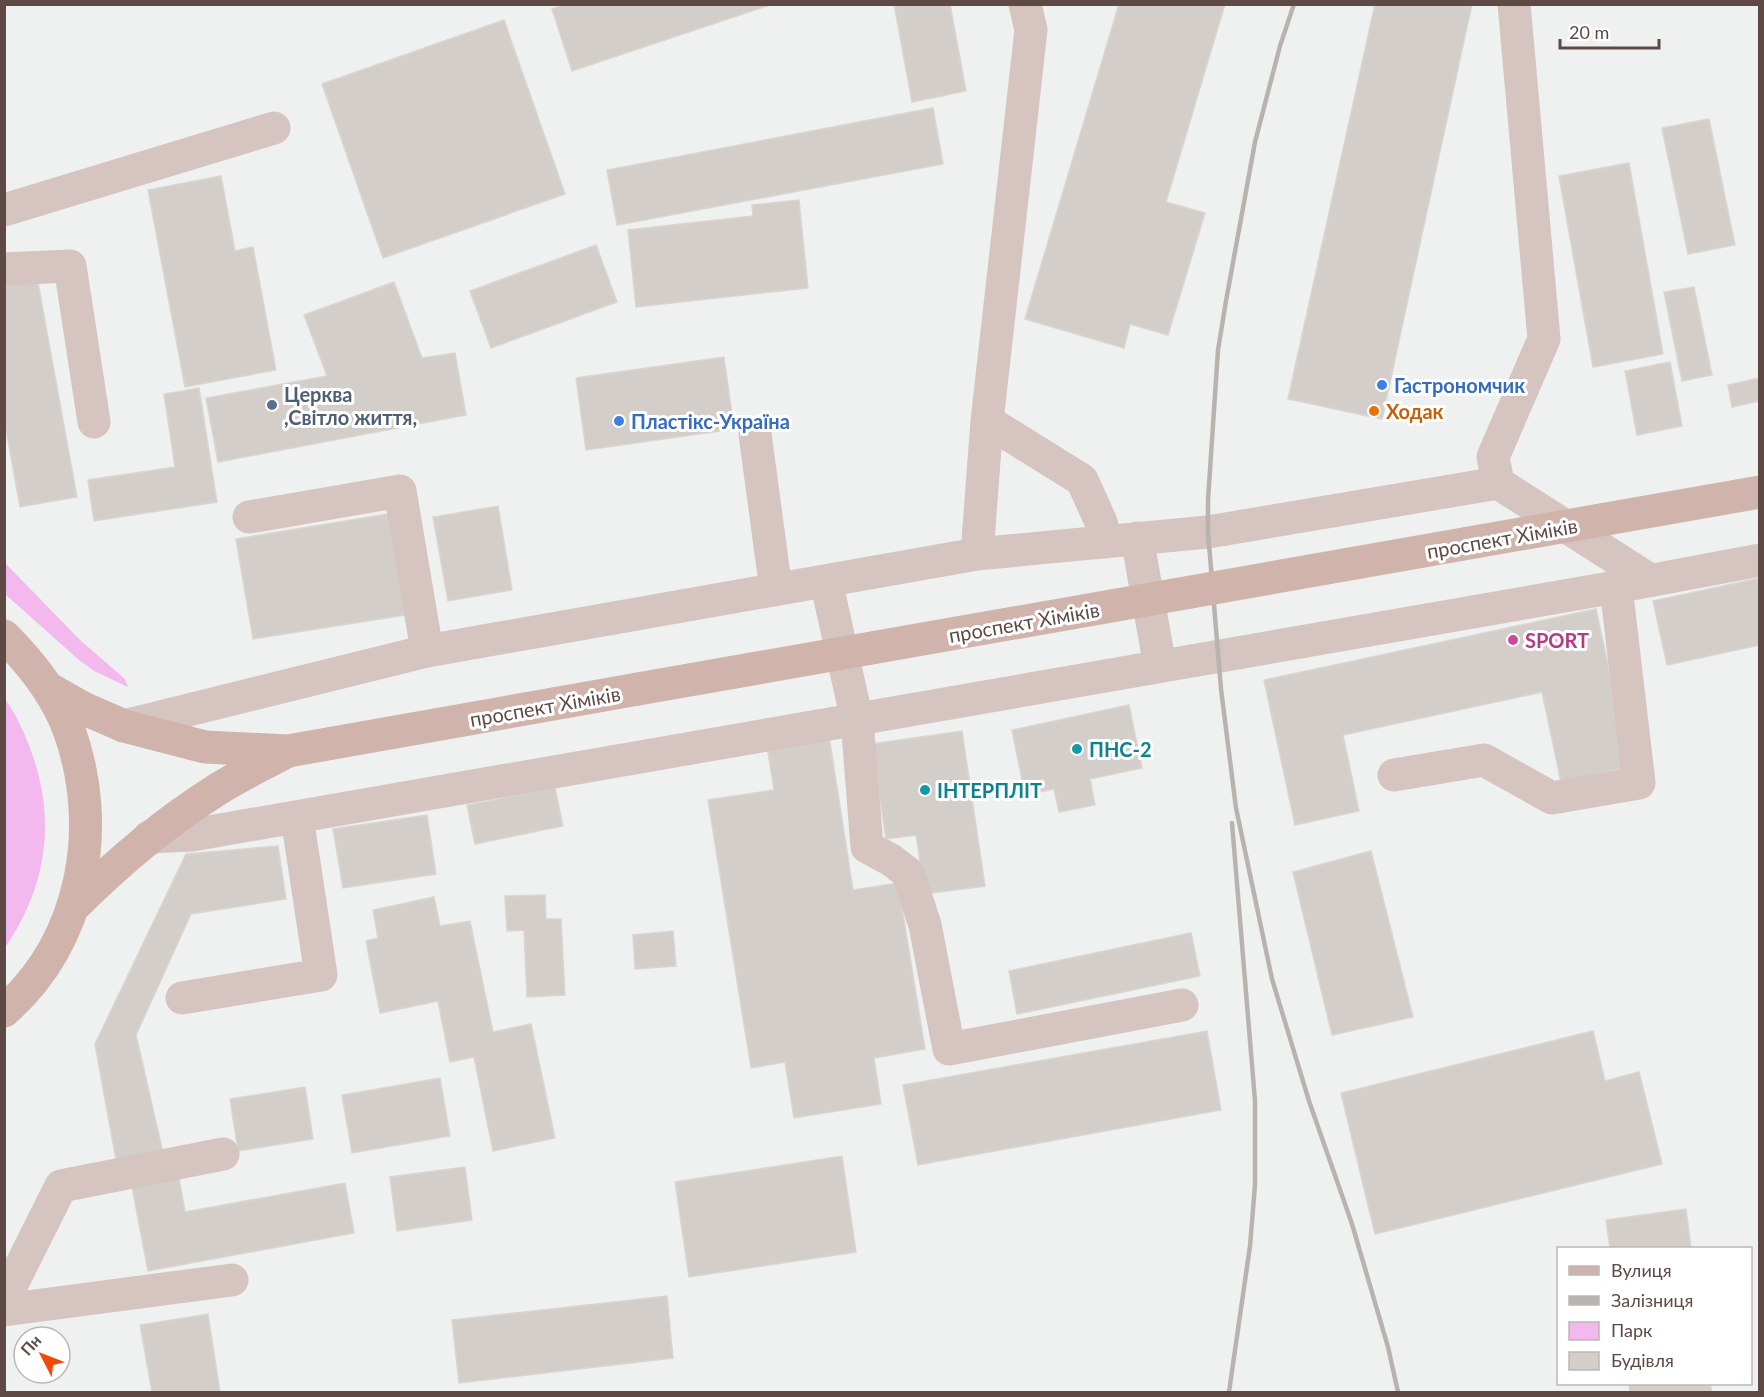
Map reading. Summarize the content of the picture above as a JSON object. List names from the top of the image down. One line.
{"streets":{"main road":["проспект Хіміків"]},"places":["Гастрономчик","Церква ,Світло життя,","Ходак","Пластікс-Україна","SPORT","ПНС-2","ІНТЕРПЛІТ"],"legend":["Вулиця","Залізниця","Парк","Будівля"],"scale_bar":"20 m","north":"top left"}
